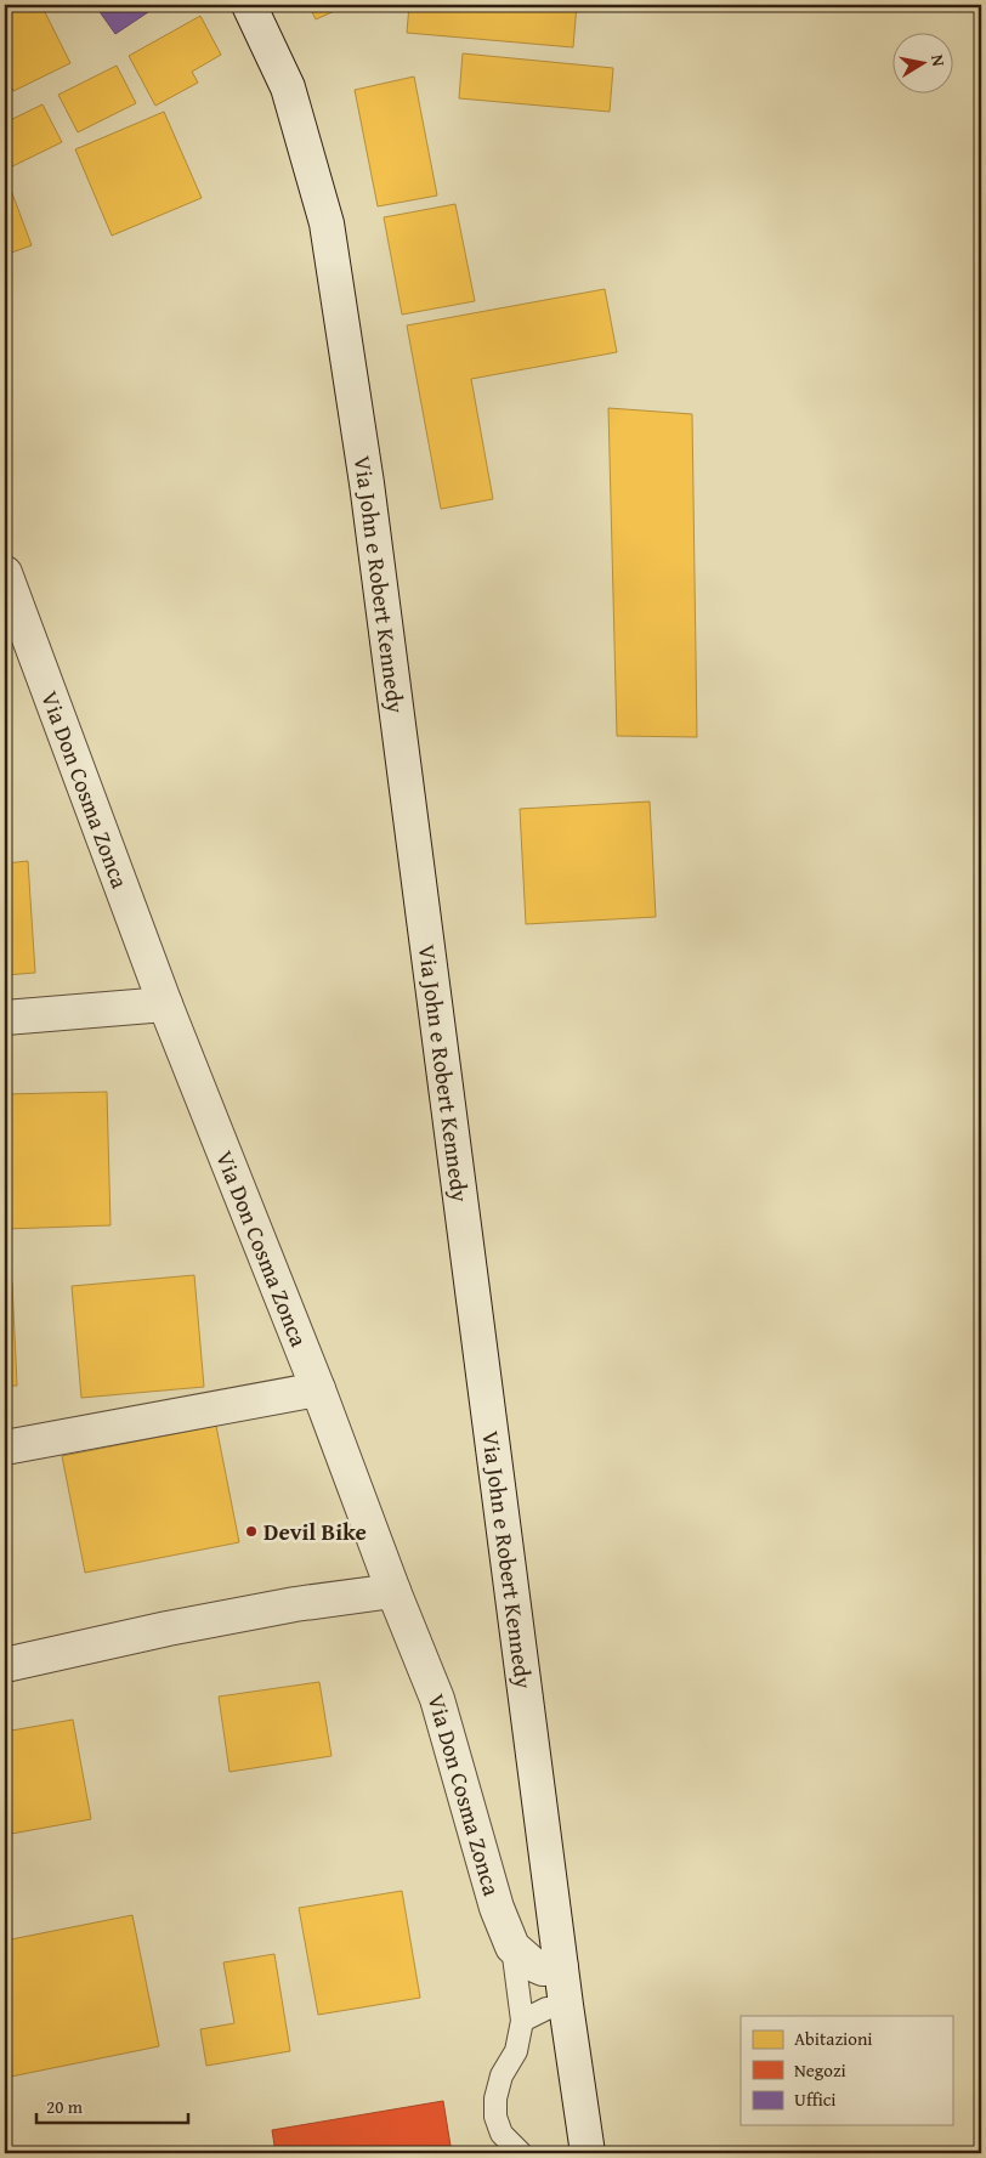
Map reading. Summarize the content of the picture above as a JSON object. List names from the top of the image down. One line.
{"streets":{"street":["Via John e Robert Kennedy","Via Don Cosma Zonca"]},"crossings":[["Via John e Robert Kennedy","Via Don Cosma Zonca"]],"places":["Devil Bike"],"legend":["Abitazioni","Negozi","Uffici"],"scale_bar":"20 m","north":"right"}
